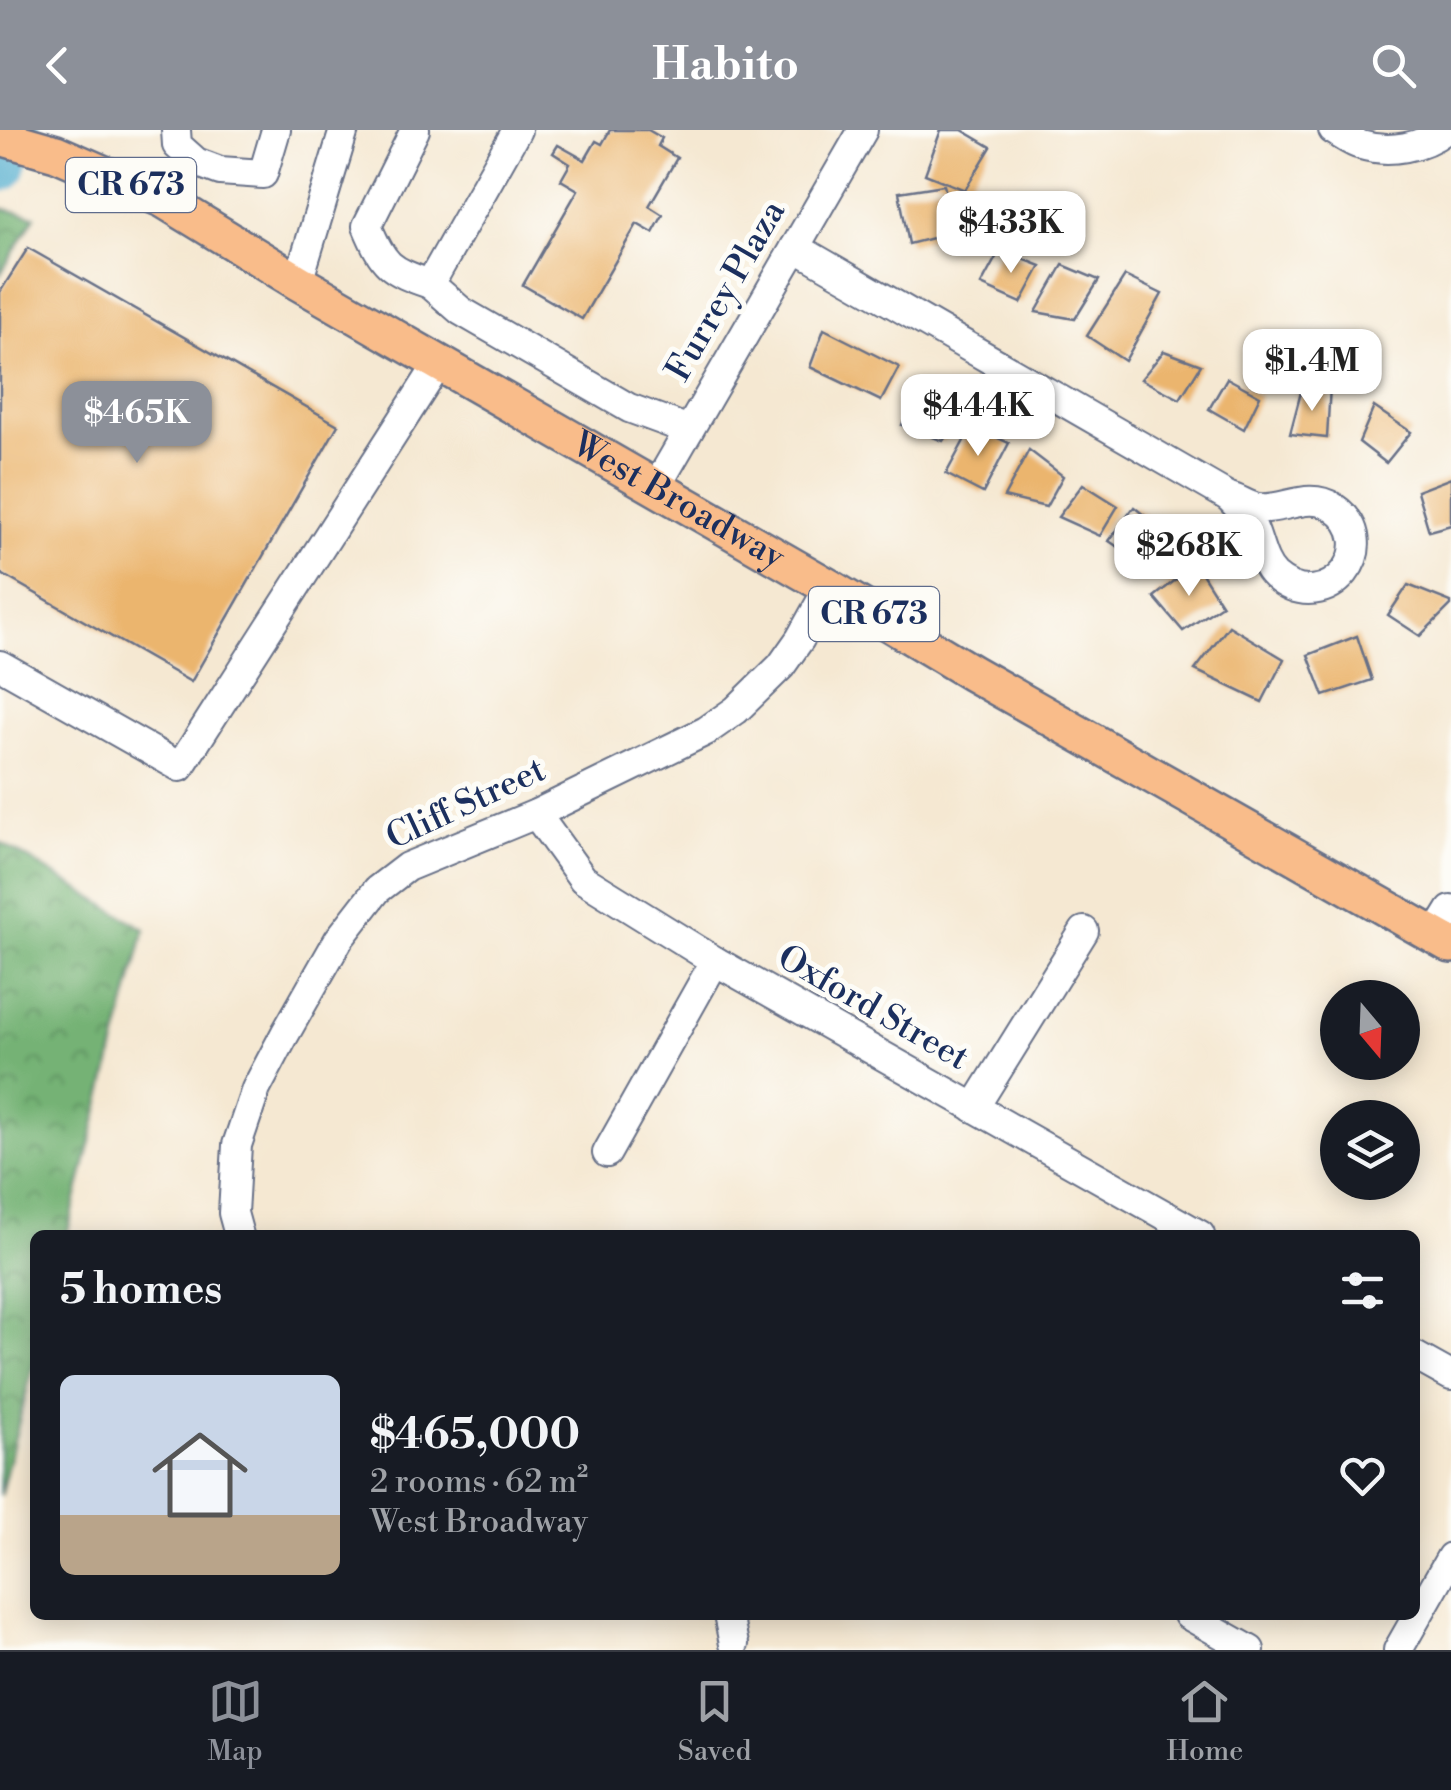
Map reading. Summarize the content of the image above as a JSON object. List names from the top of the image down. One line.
{"streets":{"main road":["CR 673","West Broadway"],"street":["Furrey Plaza","Cliff Street","Oxford Street"]},"crossings":[["Furrey Plaza","West Broadway"],["West Broadway","Cliff Street"],["Cliff Street","Oxford Street"]],"north":"bottom","page":{"header":"Habito","price":["$433K","$1.4M","$444K","$465K","$268K"],"heading":"5 homes","list":[{"name":"$465,000","note":"2 rooms · 62 m² · West Broadway"}],"tabs":["Map","Saved","Home"]}}
